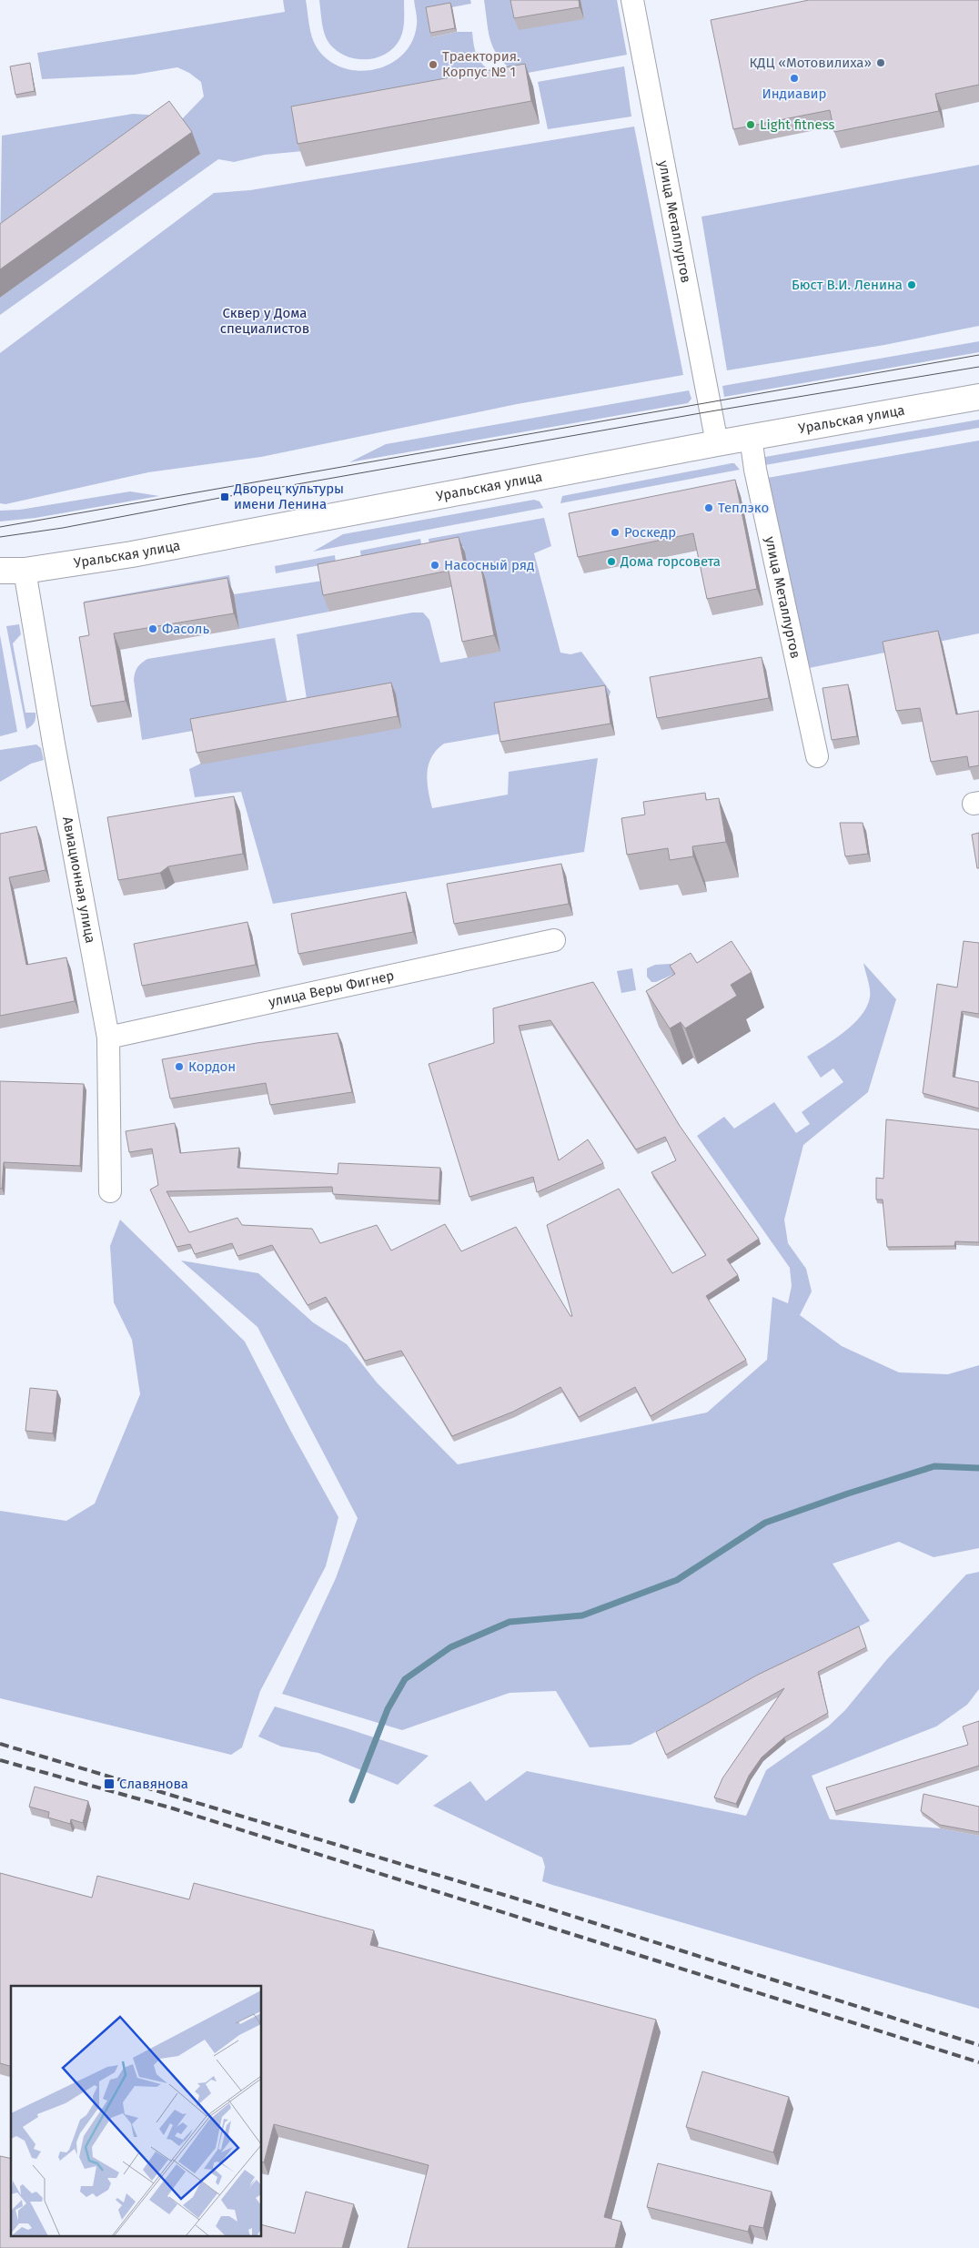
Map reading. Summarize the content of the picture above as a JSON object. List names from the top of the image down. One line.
{"streets":{"main road":["Уральская улица"],"street":["улица Металлургов","Авиационная улица","улица Веры Фигнер"]},"crossings":[["улица Металлургов","Уральская улица"],["Уральская улица","Авиационная улица"],["Авиационная улица","улица Веры Фигнер"]],"parks":["Сквер у Дома специалистов"],"places":{"other":["КДЦ «Мотовилиха»","Траектория. Корпус № 1","Индиавир","Light fitness","Бюст В.И. Ленина","Теплэко","Роскедр","Дома горсовета","Насосный ряд","Фасоль","Кордон"],"transit":["Дворец культуры имени Ленина","Славянова"]}}
